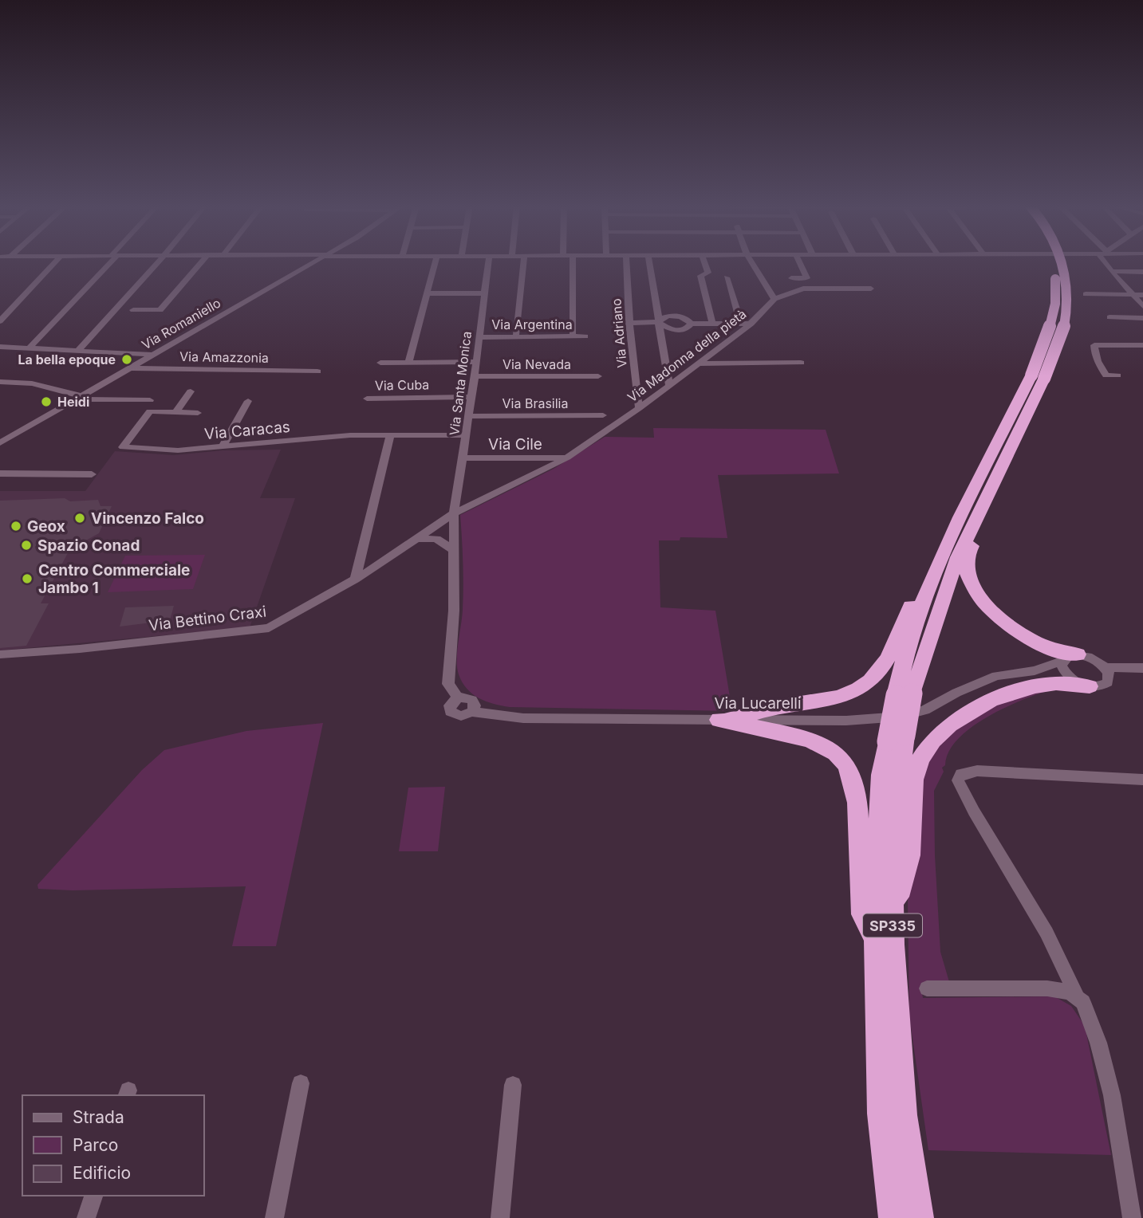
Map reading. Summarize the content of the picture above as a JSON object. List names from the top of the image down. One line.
{"streets":{"highway":["SP335"],"street":["Via Romaniello","Via Argentina","Via Adriano","Via Madonna della pietà","Via Amazzonia","Via Nevada","Via Santa Monica","Via Cuba","Via Brasilia","Via Caracas","Via Cile","Via Bettino Craxi","Via Lucarelli"]},"crossings":[["Via Romaniello","Via Amazzonia"],["Via Argentina","Via Santa Monica"],["Via Adriano","Via Madonna della pietà"],["Via Madonna della pietà","Via Santa Monica"],["Via Madonna della pietà","Via Cile"],["Via Madonna della pietà","Via Bettino Craxi"],["Via Madonna della pietà","Via Lucarelli"],["Via Nevada","Via Santa Monica"],["Via Santa Monica","Via Cuba"],["Via Santa Monica","Via Brasilia"],["Via Santa Monica","Via Caracas"],["Via Santa Monica","Via Cile"],["Via Santa Monica","Via Bettino Craxi"],["Via Santa Monica","Via Lucarelli"],["Via Bettino Craxi","Via Lucarelli"]],"places":["La bella epoque","Heidi","Vincenzo Falco","Geox","Spazio Conad","Centro Commerciale Jambo 1"],"legend":["Strada","Parco","Edificio"]}
